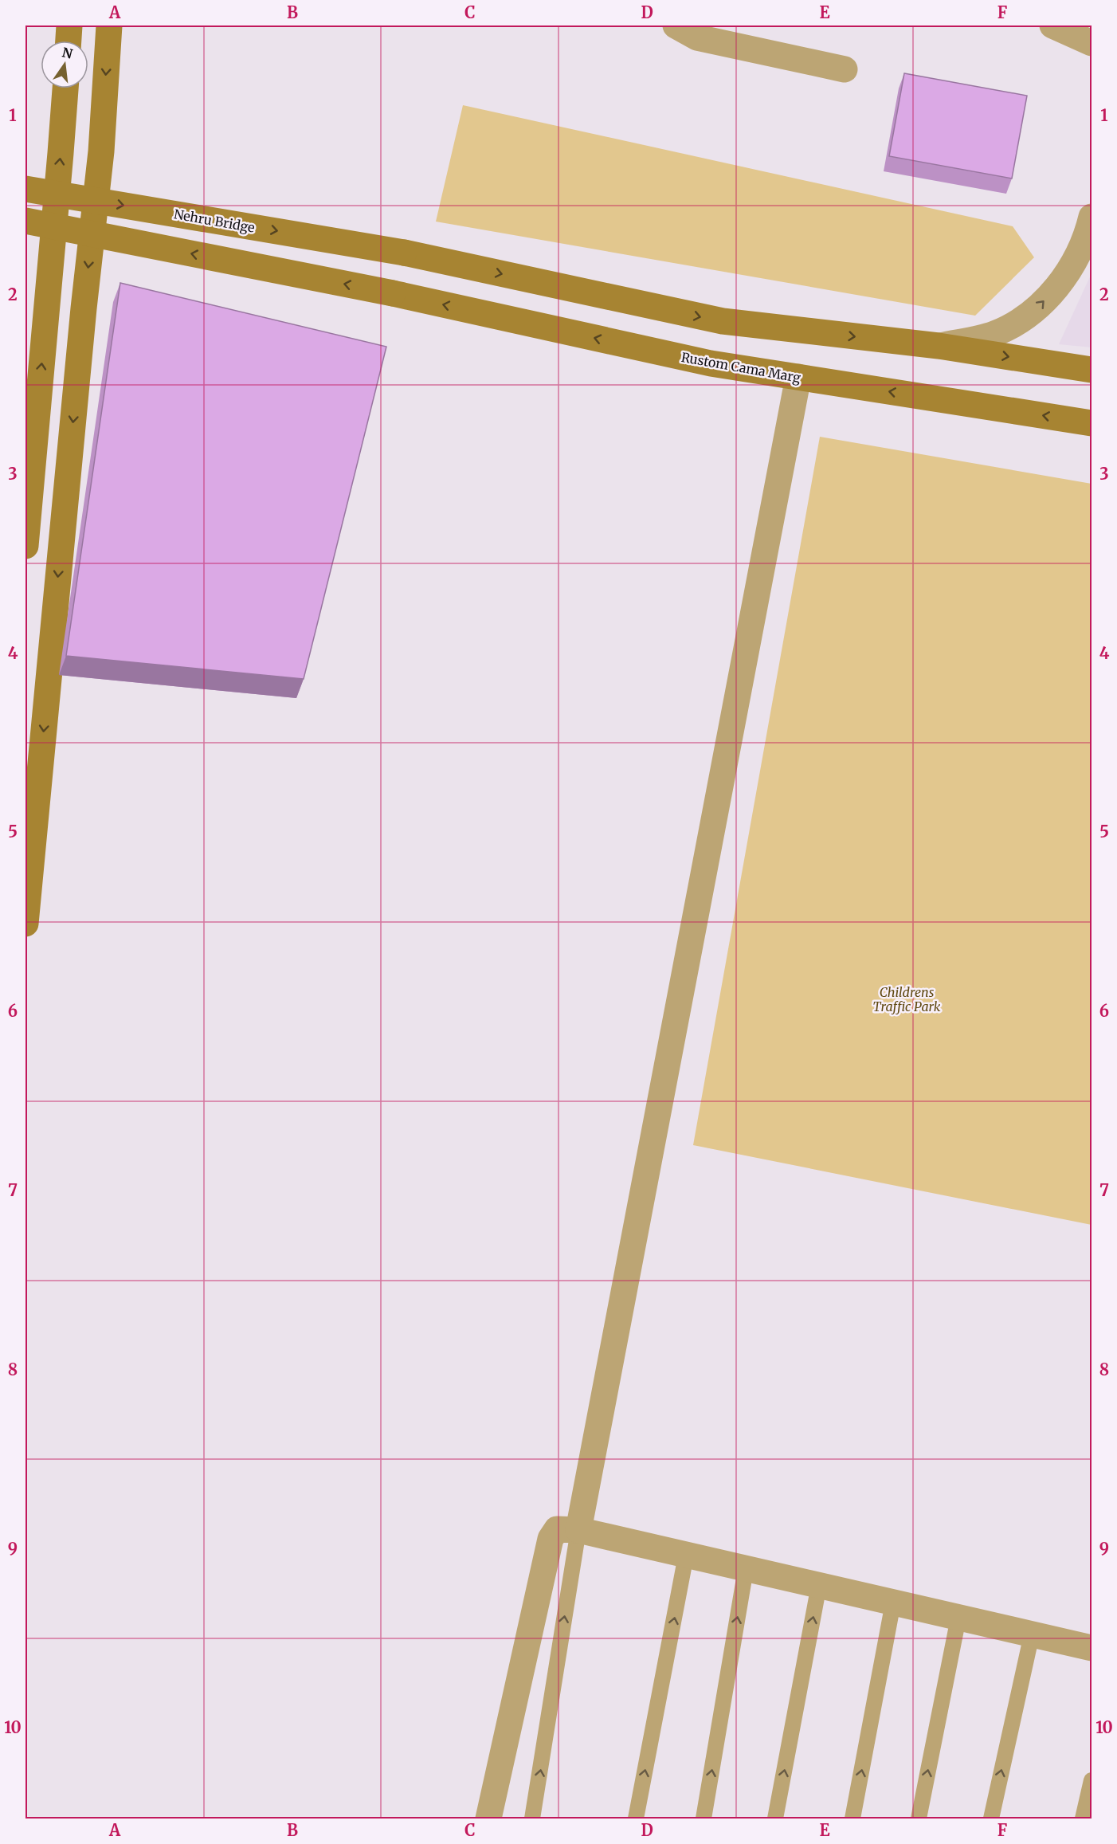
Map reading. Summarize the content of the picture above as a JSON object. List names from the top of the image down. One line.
{"streets":{"main road":["Nehru Bridge","Rustom Cama Marg"]},"one_way":["Nehru Bridge","Rustom Cama Marg"],"parks":["Childrens Traffic Park"],"north":"top","grid":{"columns":["A","B","C","D","E","F"],"rows":["1","2","3","4","5","6","7","8","9","10"]}}
